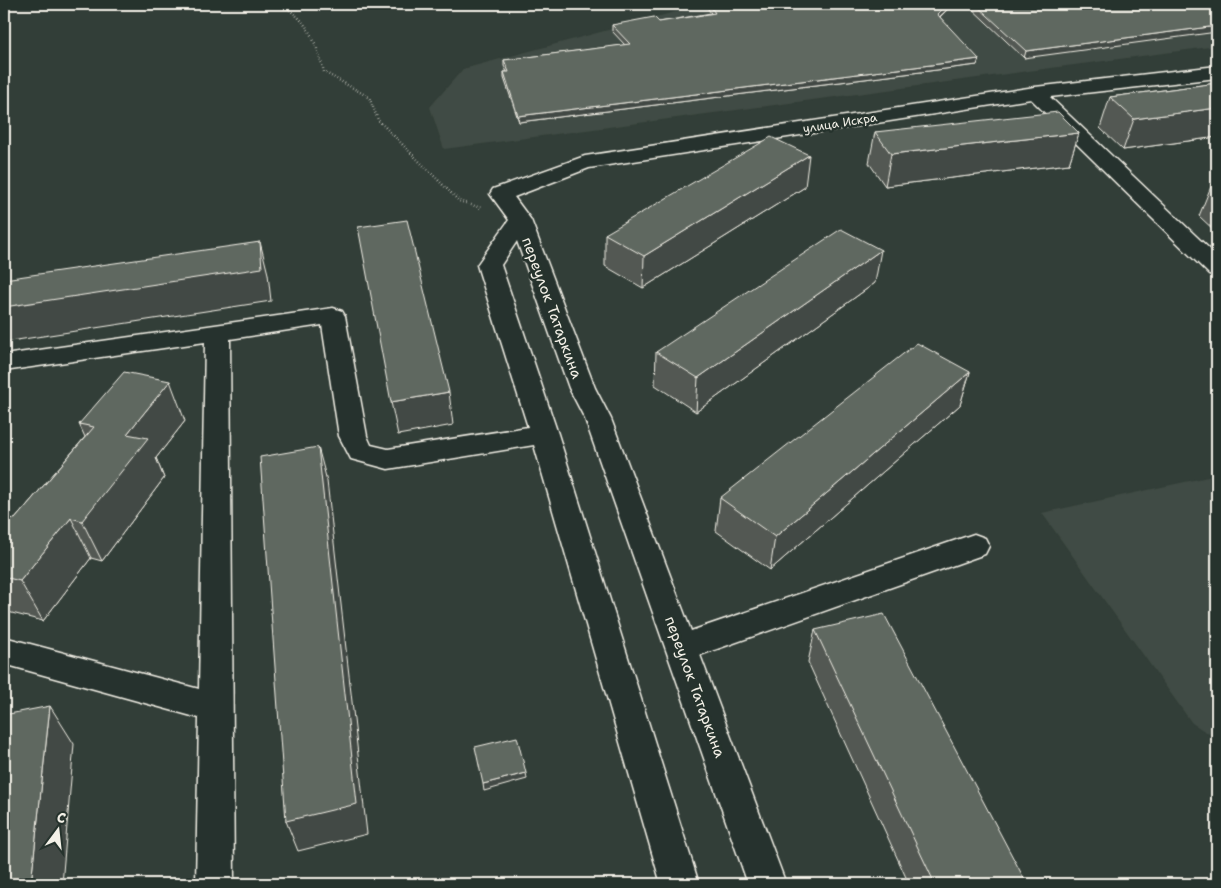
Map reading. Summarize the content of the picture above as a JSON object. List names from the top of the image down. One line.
{"streets":{"street":["улица Искра","переулок Татаркина"]},"crossings":[["улица Искра","переулок Татаркина"]],"north":"top"}
